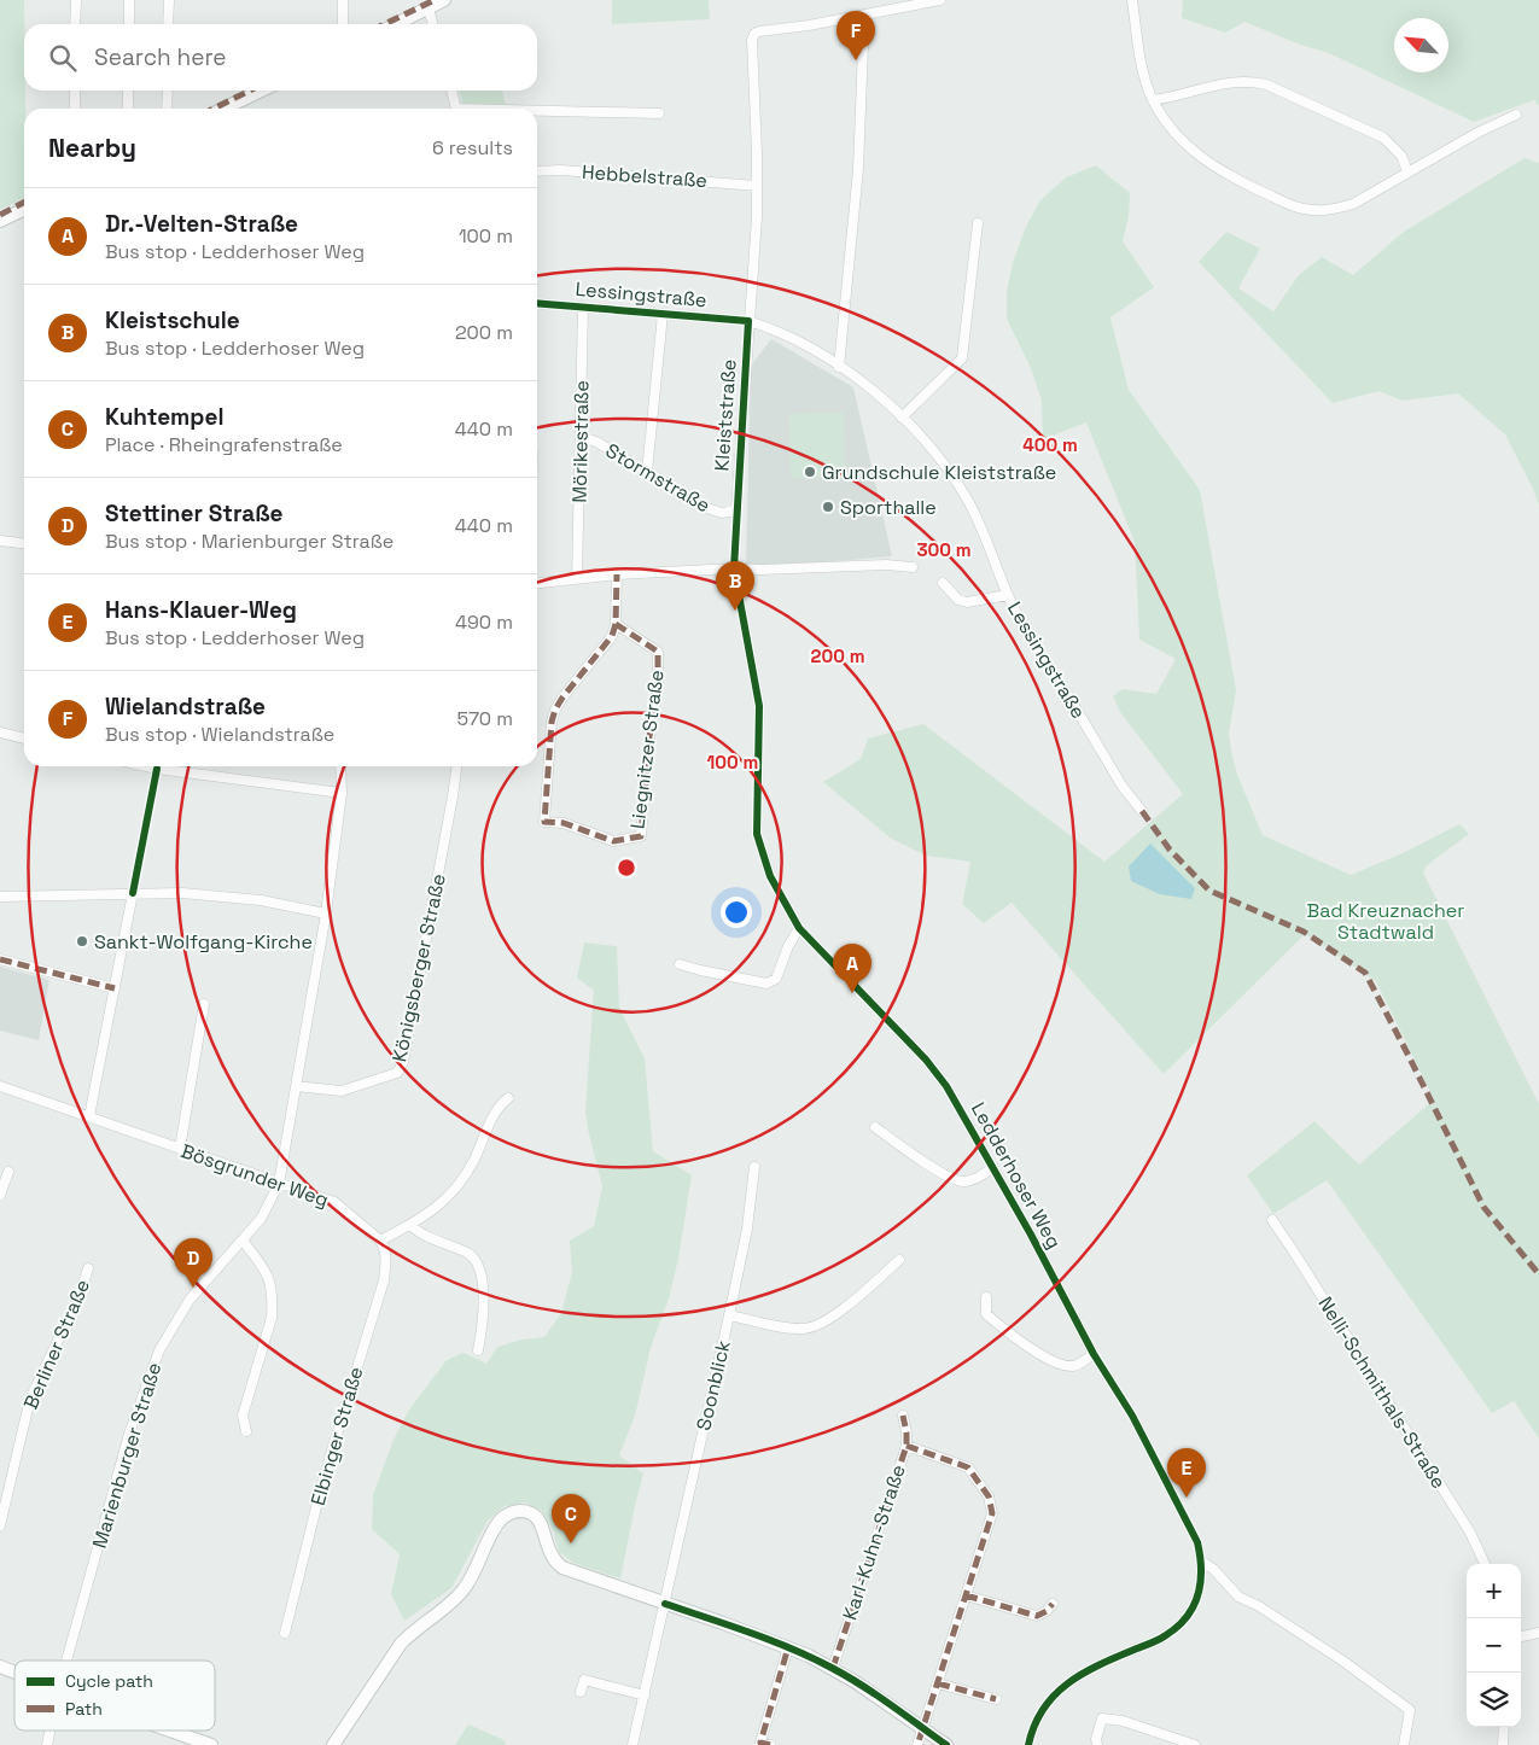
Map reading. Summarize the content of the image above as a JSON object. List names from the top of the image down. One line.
{"streets":{"street":["Hebbelstraße","Lessingstraße","Kleiststraße","Mörikestraße","Stormstraße","Liegnitzer Straße","Königsberger Straße","Bösgrunder Weg","Ledderhoser Weg","Berliner Straße","Soonblick","Nelli-Schmithals-Straße","Elbinger Straße","Marienburger Straße","Karl-Kuhn-Straße"]},"crossings":[["Hebbelstraße","Kleiststraße"],["Lessingstraße","Kleiststraße"],["Lessingstraße","Mörikestraße"],["Kleiststraße","Stormstraße"],["Mörikestraße","Stormstraße"],["Königsberger Straße","Marienburger Straße"],["Bösgrunder Weg","Elbinger Straße"],["Bösgrunder Weg","Marienburger Straße"]],"parks":["Bad Kreuznacher Stadtwald"],"places":["Grundschule Kleiststraße","Sporthalle","Sankt-Wolfgang-Kirche"],"legend":["Cycle path","Path"],"north":"top left","page":{"pins":["F","B","A","D","E","C"],"search":"Search here","heading":["Nearby","6 results"],"list":[{"mark":"A","name":"Dr.-Velten-Straße","note":"Bus stop · Ledderhoser Weg","value":"100 m"},{"mark":"B","name":"Kleistschule","note":"Bus stop · Ledderhoser Weg","value":"200 m"},{"mark":"C","name":"Kuhtempel","note":"Place · Rheingrafenstraße","value":"440 m"},{"mark":"D","name":"Stettiner Straße","note":"Bus stop · Marienburger Straße","value":"440 m"},{"mark":"E","name":"Hans-Klauer-Weg","note":"Bus stop · Ledderhoser Weg","value":"490 m"},{"mark":"F","name":"Wielandstraße","note":"Bus stop · Wielandstraße","value":"570 m"}],"map_buttons":["+","−"]},"rings":["400 m","300 m","200 m","100 m"]}
